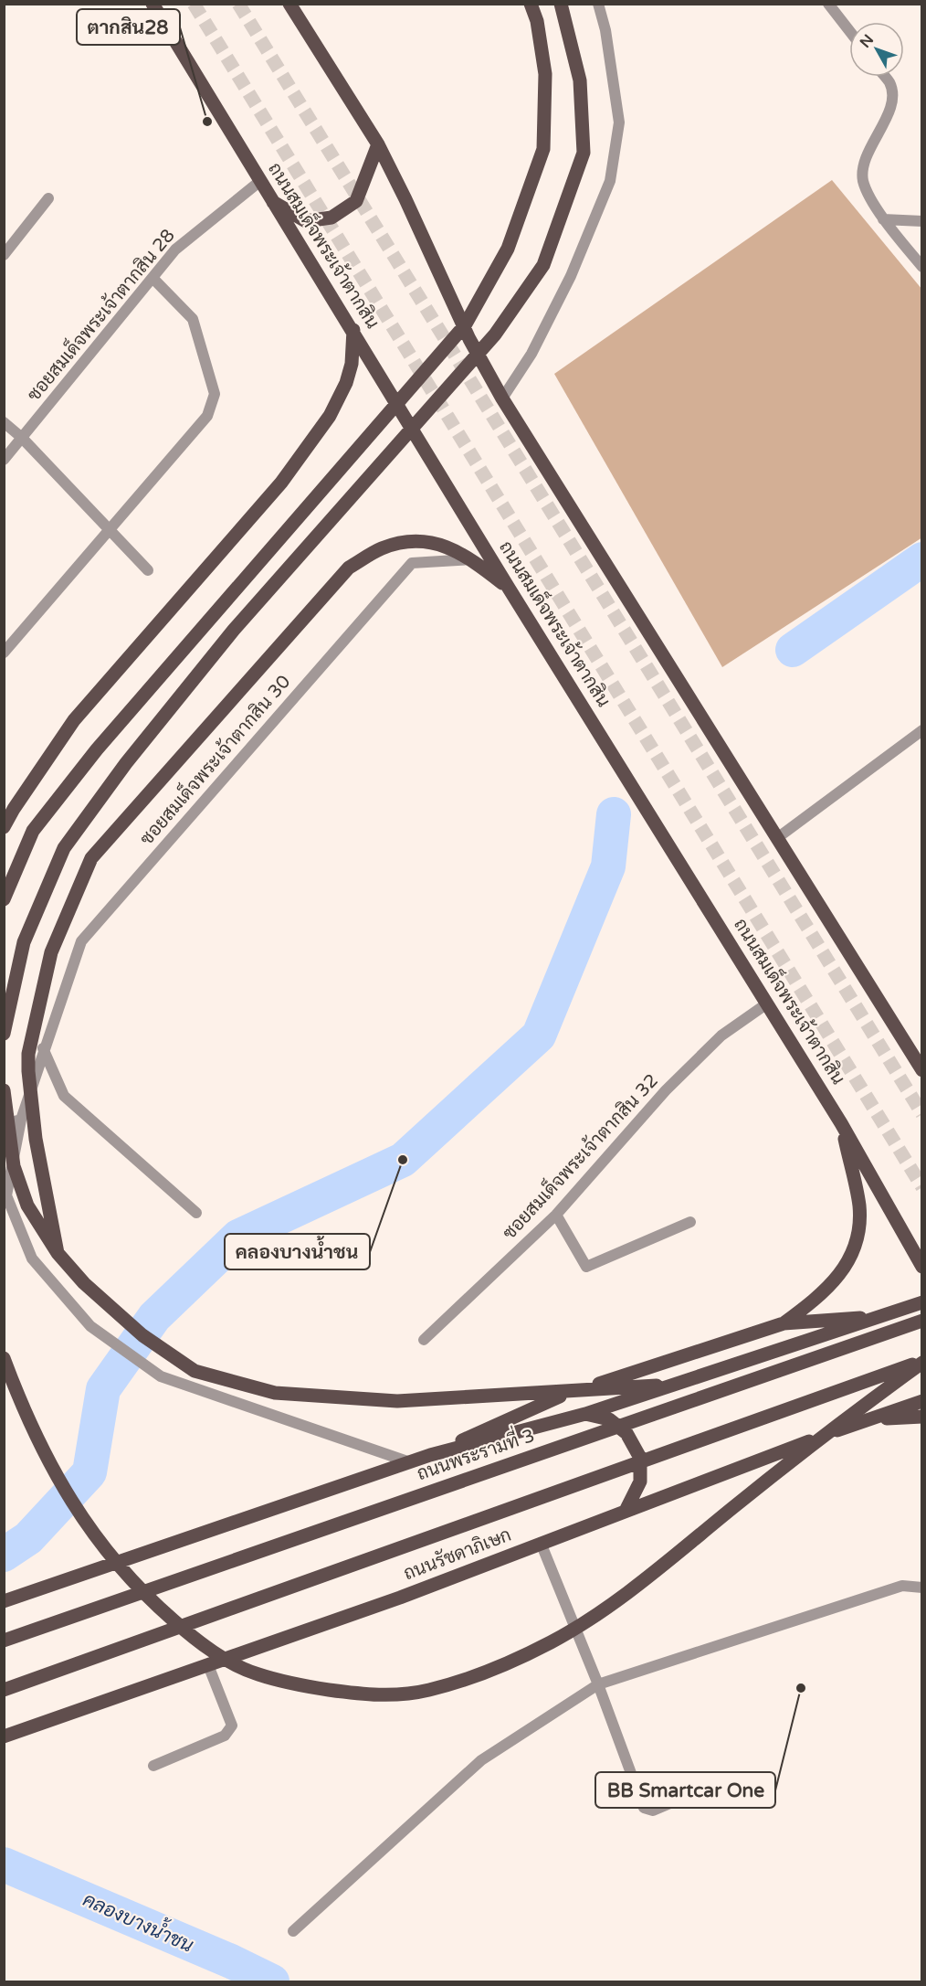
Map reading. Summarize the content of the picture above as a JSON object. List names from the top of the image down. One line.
{"streets":{"main road":["ถนนสมเด็จพระเจ้าตากสิน","ถนนพระรามที่ 3","ถนนรัชดาภิเษก"],"street":["ซอยสมเด็จพระเจ้าตากสิน 28","ซอยสมเด็จพระเจ้าตากสิน 30","ซอยสมเด็จพระเจ้าตากสิน 32"]},"crossings":[["ถนนสมเด็จพระเจ้าตากสิน","ซอยสมเด็จพระเจ้าตากสิน 28"],["ถนนสมเด็จพระเจ้าตากสิน","ซอยสมเด็จพระเจ้าตากสิน 32"]],"water":["คลองบางน้ำชน"],"places":["ตากสิน28","คลองบางน้ำชน","BB Smartcar One"],"north":"top left"}
